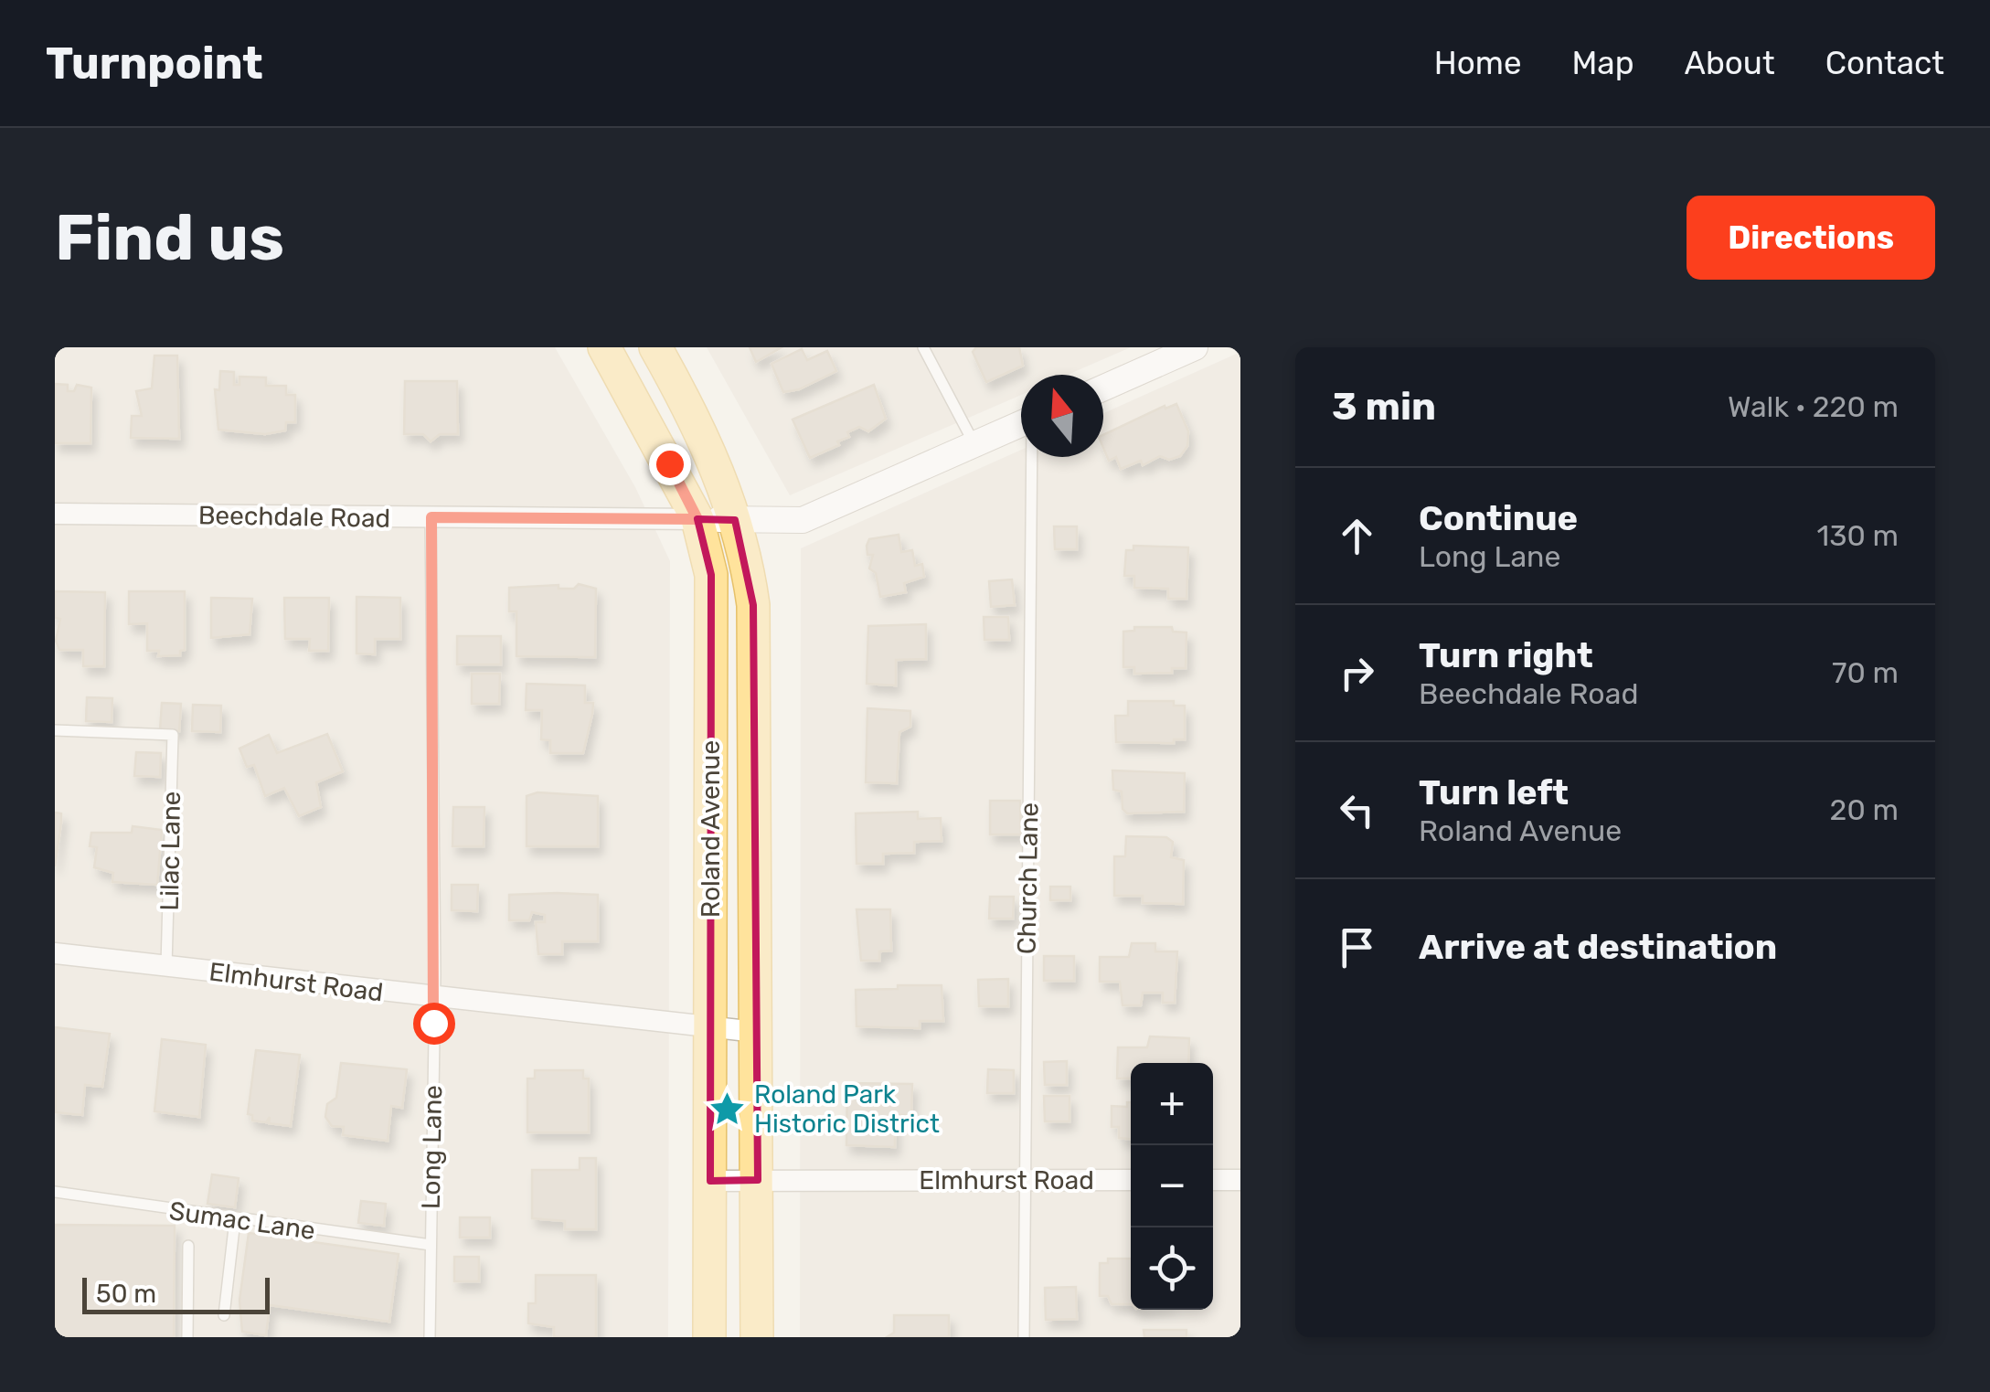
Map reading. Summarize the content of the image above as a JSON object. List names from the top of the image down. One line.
{"streets":{"main road":["Roland Avenue"],"street":["Beechdale Road","Elmhurst Road"],"lane":["Lilac Lane","Church Lane","Long Lane","Sumac Lane"]},"crossings":[["Beechdale Road","Roland Avenue"],["Beechdale Road","Long Lane"],["Roland Avenue","Elmhurst Road"],["Lilac Lane","Elmhurst Road"],["Church Lane","Elmhurst Road"],["Elmhurst Road","Long Lane"],["Long Lane","Sumac Lane"]],"places":{"place":["Roland Park Historic District"]},"scale_bar":"50 m","north":"top","page":{"header":"Turnpoint","nav":["Home","Map","About","Contact"],"buttons":"Directions","title":"Find us","heading":["3 min","Walk · 220 m"],"list":[["Continue","Long Lane","130 m"],["Turn right","Beechdale Road","70 m"],["Turn left","Roland Avenue","20 m"],"Arrive at destination"],"map_buttons":["+","−"],"scale":"50 m"}}
